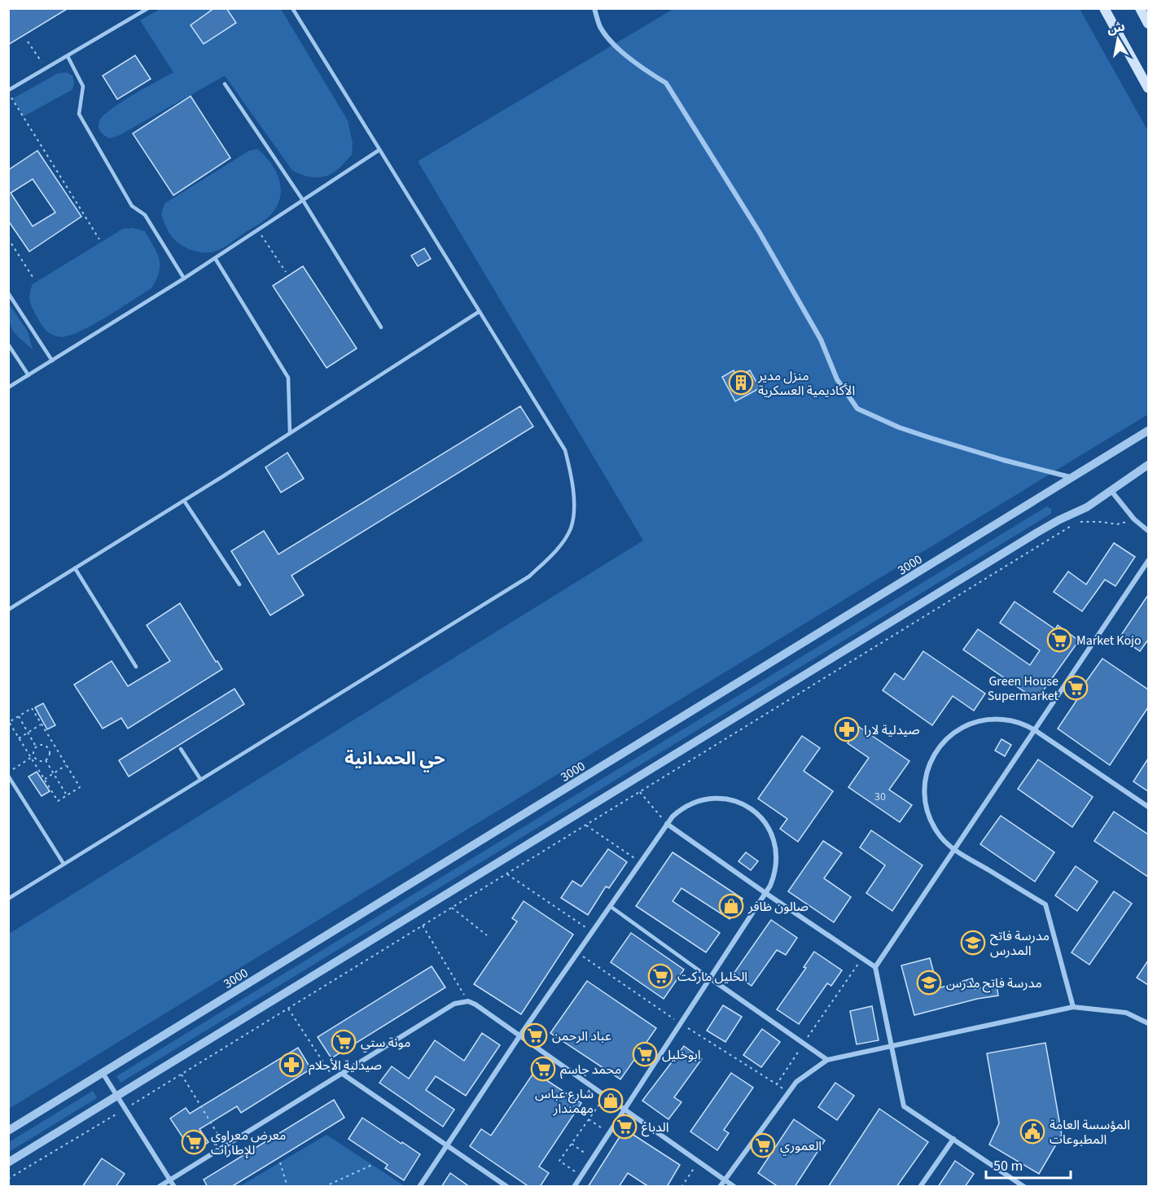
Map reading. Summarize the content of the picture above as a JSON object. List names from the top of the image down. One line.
{"streets":{"street":["3000"]},"districts":["حي الحمدانية"],"places":{"building":["منزل مدير الأكاديمية العسكرية"],"supermarket":["Market Kojo","Green House Supermarket","الخليل ماركت","عباد الرحمن","مونة ستي","ابوخليل","محمد جاسم","الدباغ","معرض معراوي للإطارات","العموري"],"pharmacy":["صيدلية لارا","صيدلية الأحلام"],"shop":["صالون ظافر","شارع عباس مهمندار"],"school or university":["مدرسة فاتح المدرس","مدرسة فاتح مدرس"],"public building":["المؤسسة العامة المطبوعات"]},"house_numbers":["30"],"scale_bar":"50 m","north":"top"}
